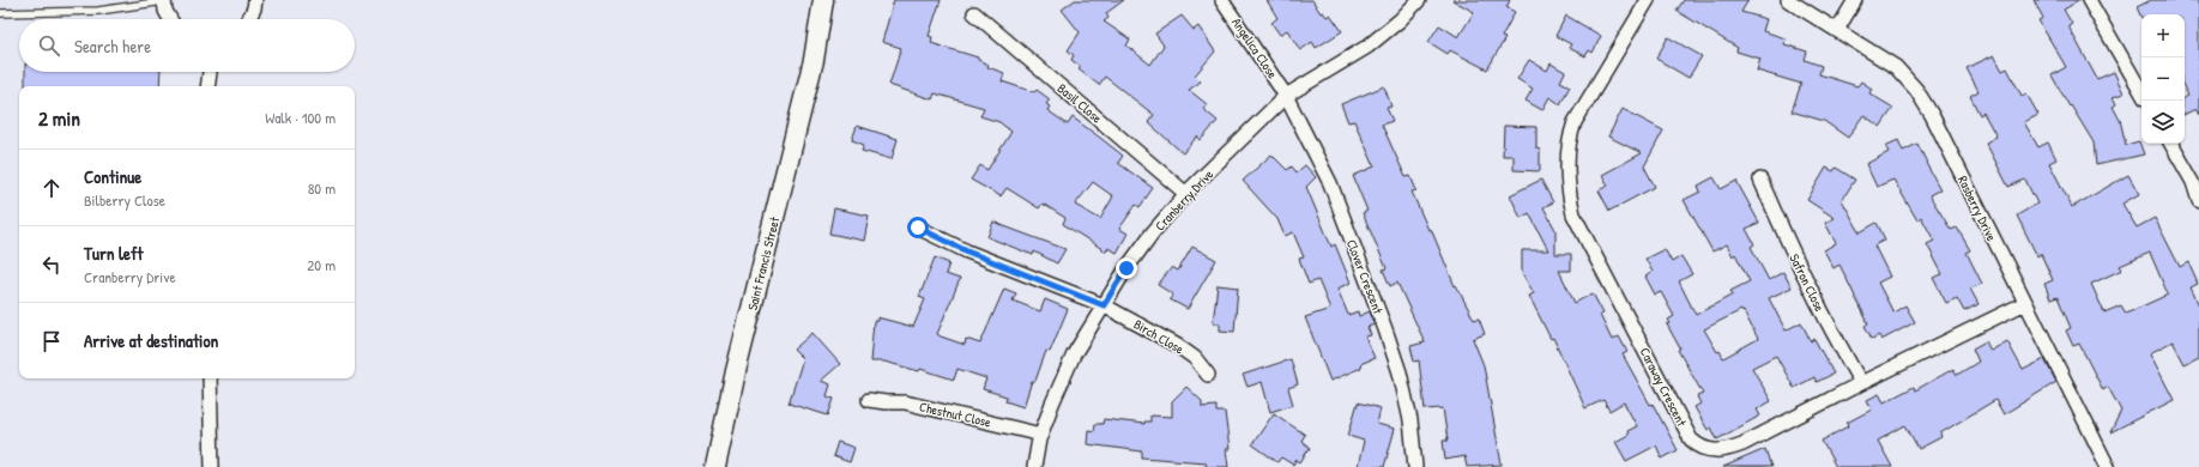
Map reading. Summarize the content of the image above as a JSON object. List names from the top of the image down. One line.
{"streets":{"street":["Angelica Close","Basil Close","Cranberry Drive","Rasberry Drive","Saint Francis Street","Clover Crescent","Safron Close","Birch Close","Caraway Crescent","Chestnut Close"]},"crossings":[["Angelica Close","Cranberry Drive"],["Angelica Close","Clover Crescent"],["Basil Close","Cranberry Drive"],["Cranberry Drive","Clover Crescent"],["Cranberry Drive","Birch Close"],["Cranberry Drive","Chestnut Close"],["Rasberry Drive","Caraway Crescent"],["Safron Close","Caraway Crescent"]],"page":{"map_buttons":["+","−"],"search":"Search here","heading":["2 min","Walk · 100 m"],"list":[["Continue","Bilberry Close","80 m"],["Turn left","Cranberry Drive","20 m"],"Arrive at destination"]}}
